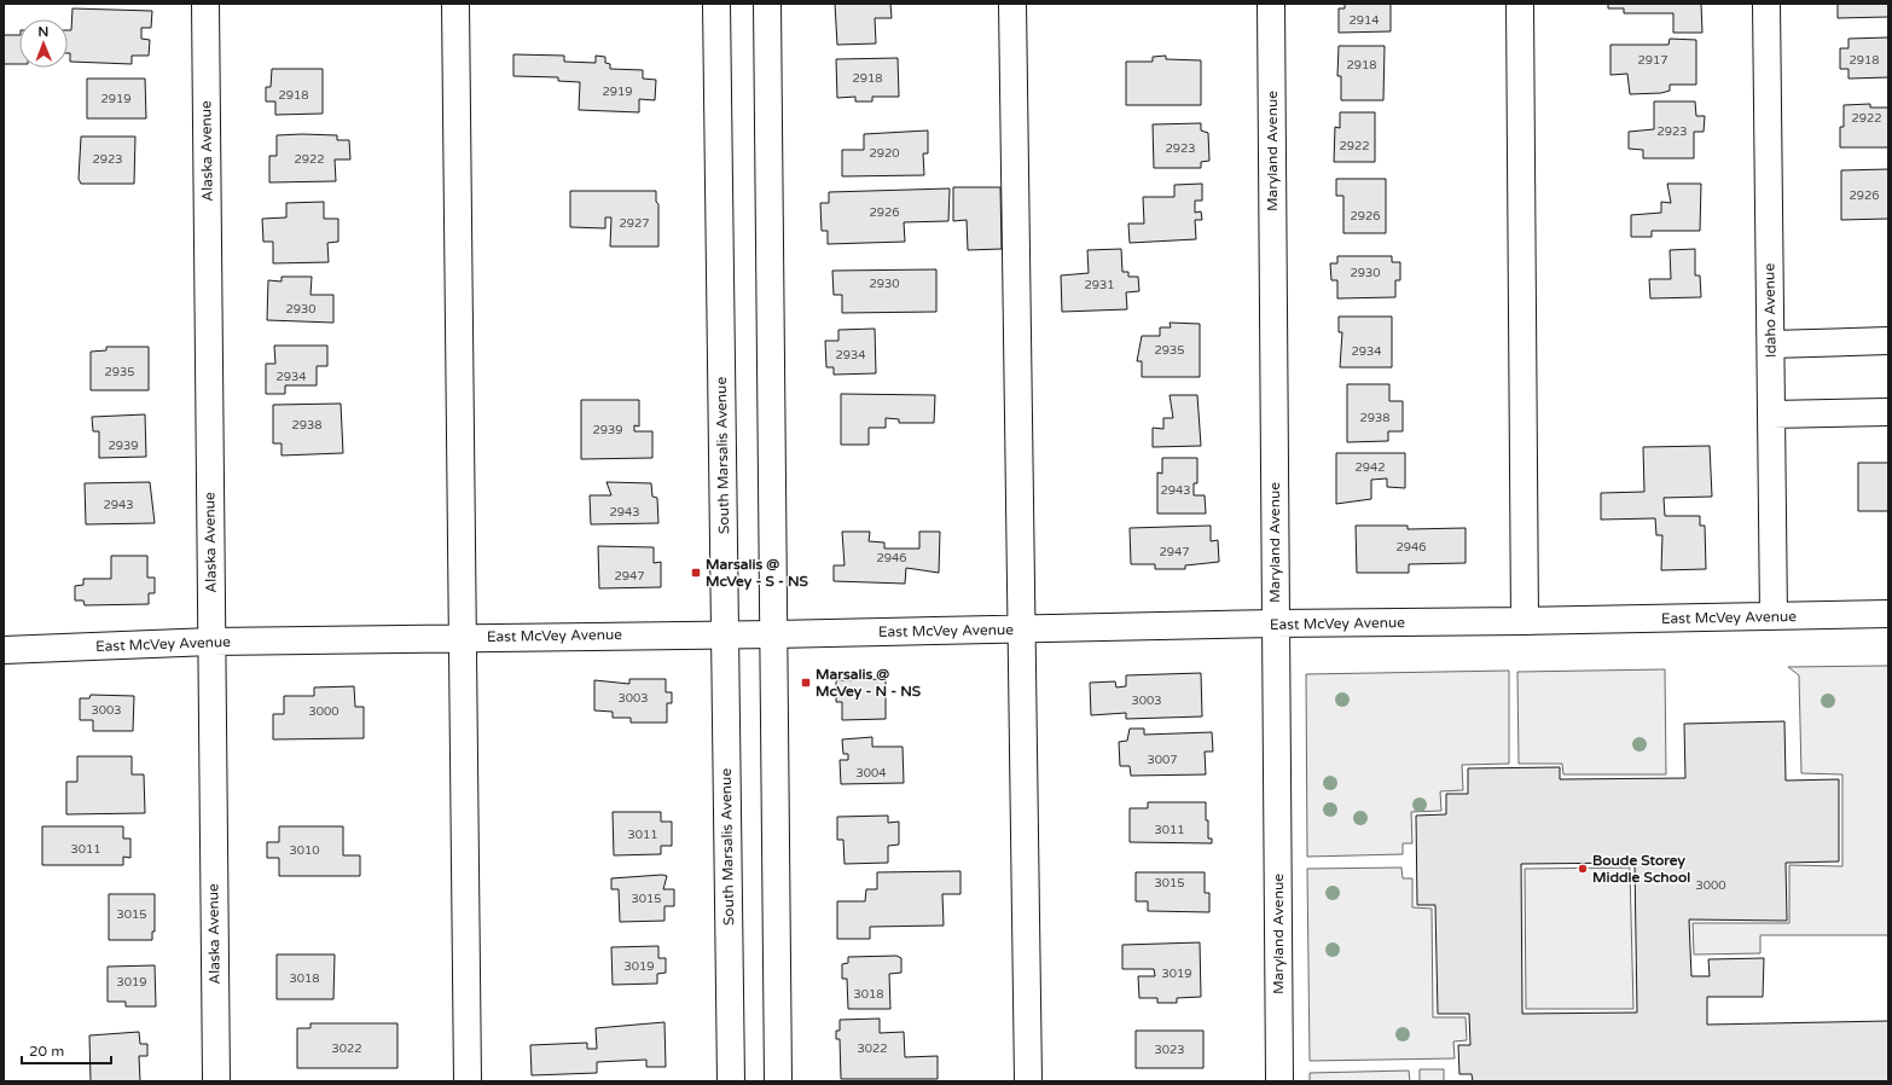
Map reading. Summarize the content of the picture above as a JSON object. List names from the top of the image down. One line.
{"streets":{"street":["Alaska Avenue","Maryland Avenue","Idaho Avenue","South Marsalis Avenue","East McVey Avenue"]},"crossings":[["Alaska Avenue","East McVey Avenue"],["Maryland Avenue","East McVey Avenue"],["Idaho Avenue","East McVey Avenue"],["South Marsalis Avenue","East McVey Avenue"]],"places":{"transit":["Marsalis @ McVey - S - NS","Marsalis @ McVey - N - NS"],"other":["Boude Storey Middle School"]},"house_numbers":["2914","2917","2918","2918","2918","2919","2918","2919","2922","2923","2922","2923","2920","2923","2922","2926","2926","2926","2927","2930","2930","2931","2930","2935","2934","2934","2935","2934","2938","2938","2939","2939","2942","2943","2943","2943","2946","2947","2946","2947","3003","3003","3003","3000","3007","3004","3011","3011","3011","3010","3015","3000","3015","3015","3019","3019","3018","3019","3018","3022","3022","3023"],"scale_bar":"20 m","north":"top"}
